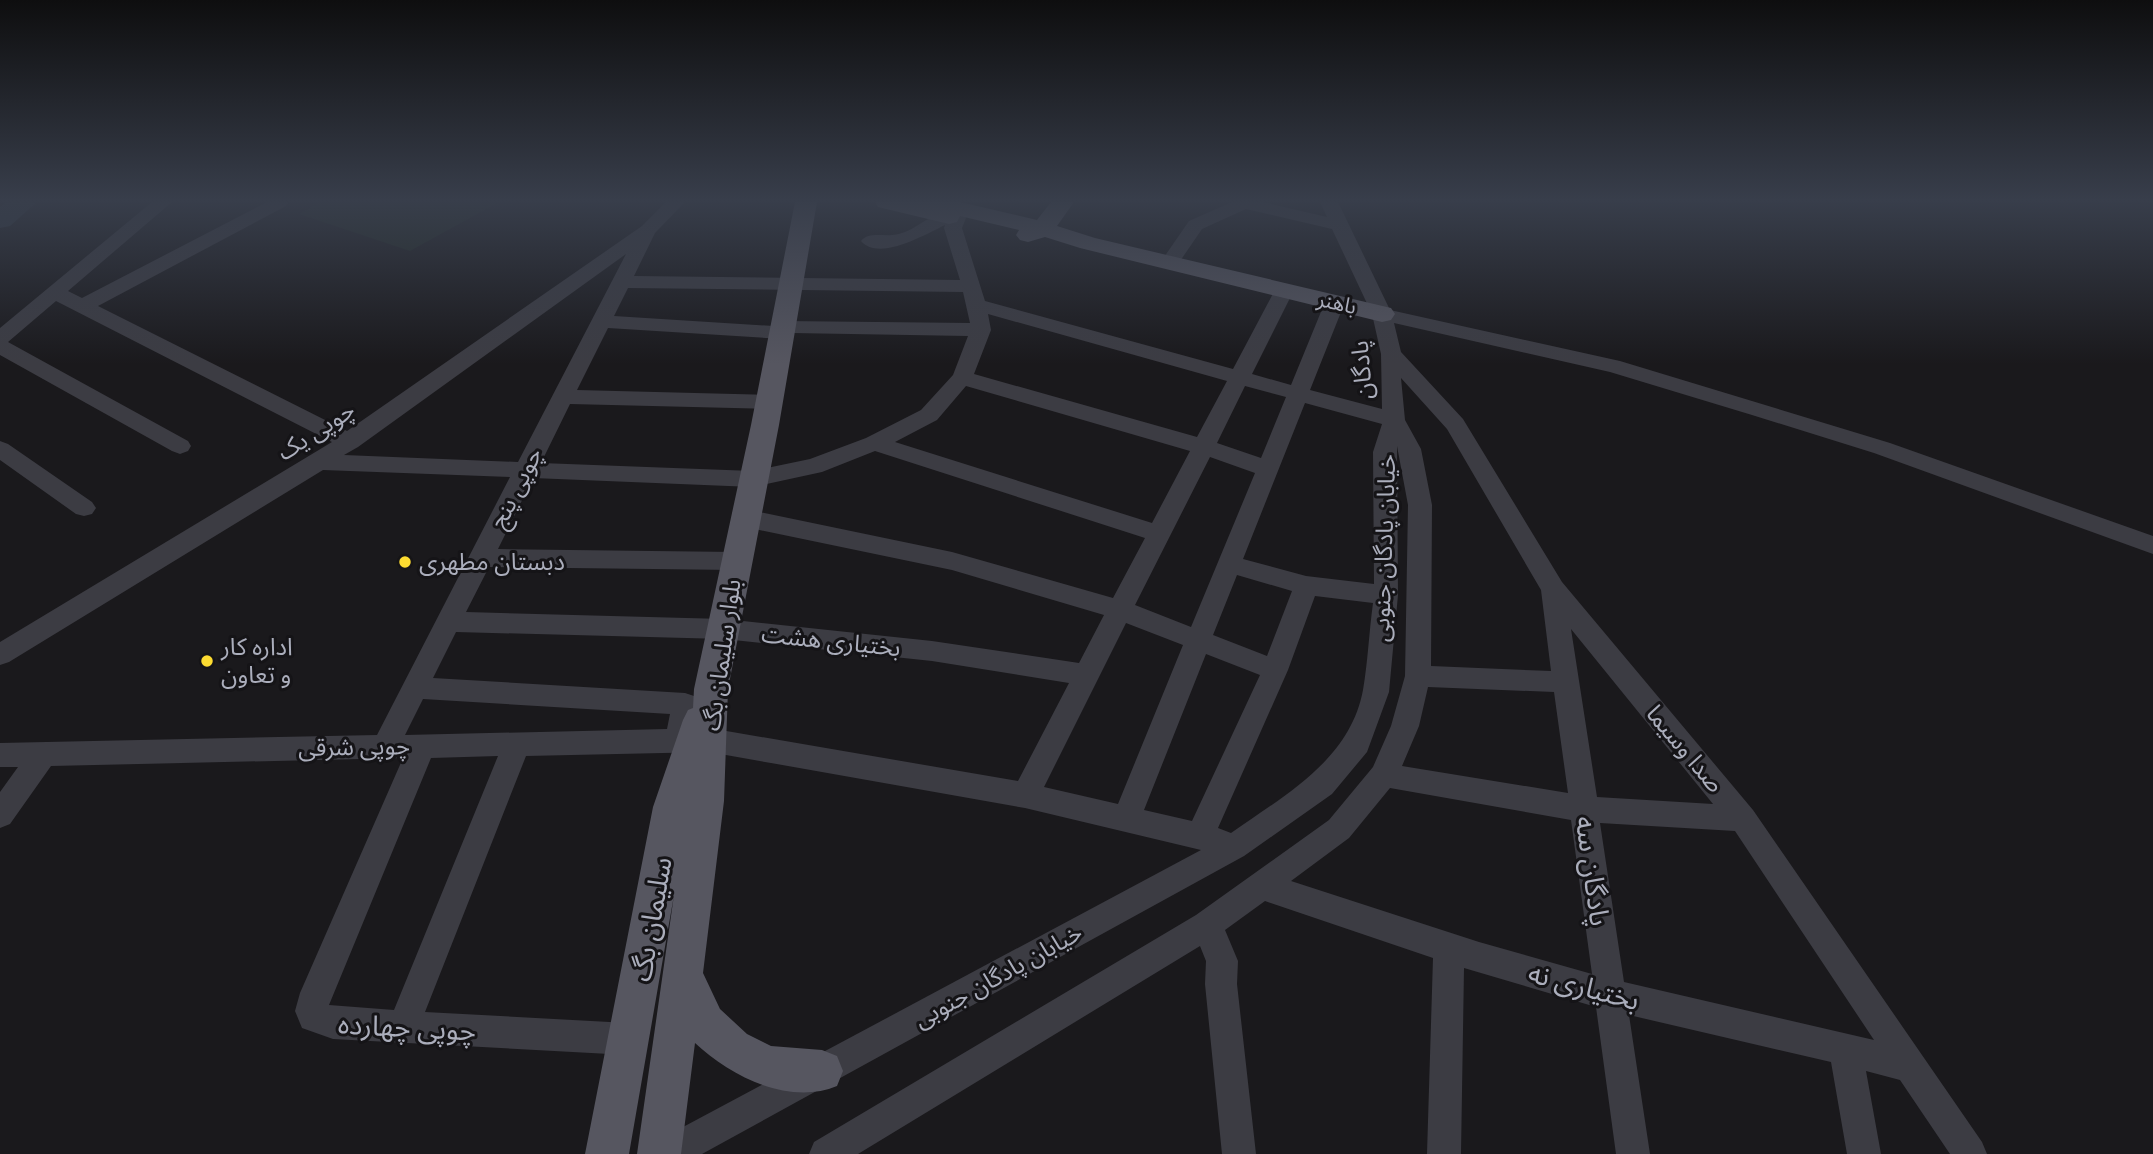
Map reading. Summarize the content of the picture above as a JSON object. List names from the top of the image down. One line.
{"streets":{"main road":["باهنر","بلوار سلیمان بگ","سلیمان بگ"],"street":["پادگان","چوپی یک","چوپی پنج","خیابان پادگان جنوبی","بختیاری هشت","چوپی شرقی","صدا وسیما","پادگان سه","بختیاری نه","چوپی چهارده"]},"crossings":[["باهنر","پادگان"],["پادگان","خیابان پادگان جنوبی"],["پادگان","صدا وسیما"],["چوپی پنج","بختیاری هشت"],["چوپی پنج","چوپی شرقی"],["خیابان پادگان جنوبی","بختیاری نه"],["بختیاری هشت","بلوار سلیمان بگ"],["بلوار سلیمان بگ","چوپی شرقی"],["بلوار سلیمان بگ","سلیمان بگ"],["چوپی شرقی","سلیمان بگ"],["چوپی شرقی","چوپی چهارده"],["صدا وسیما","پادگان سه"],["صدا وسیما","بختیاری نه"],["پادگان سه","بختیاری نه"],["سلیمان بگ","چوپی چهارده"]],"places":["دبستان مطهری","اداره کار و تعاون"]}
